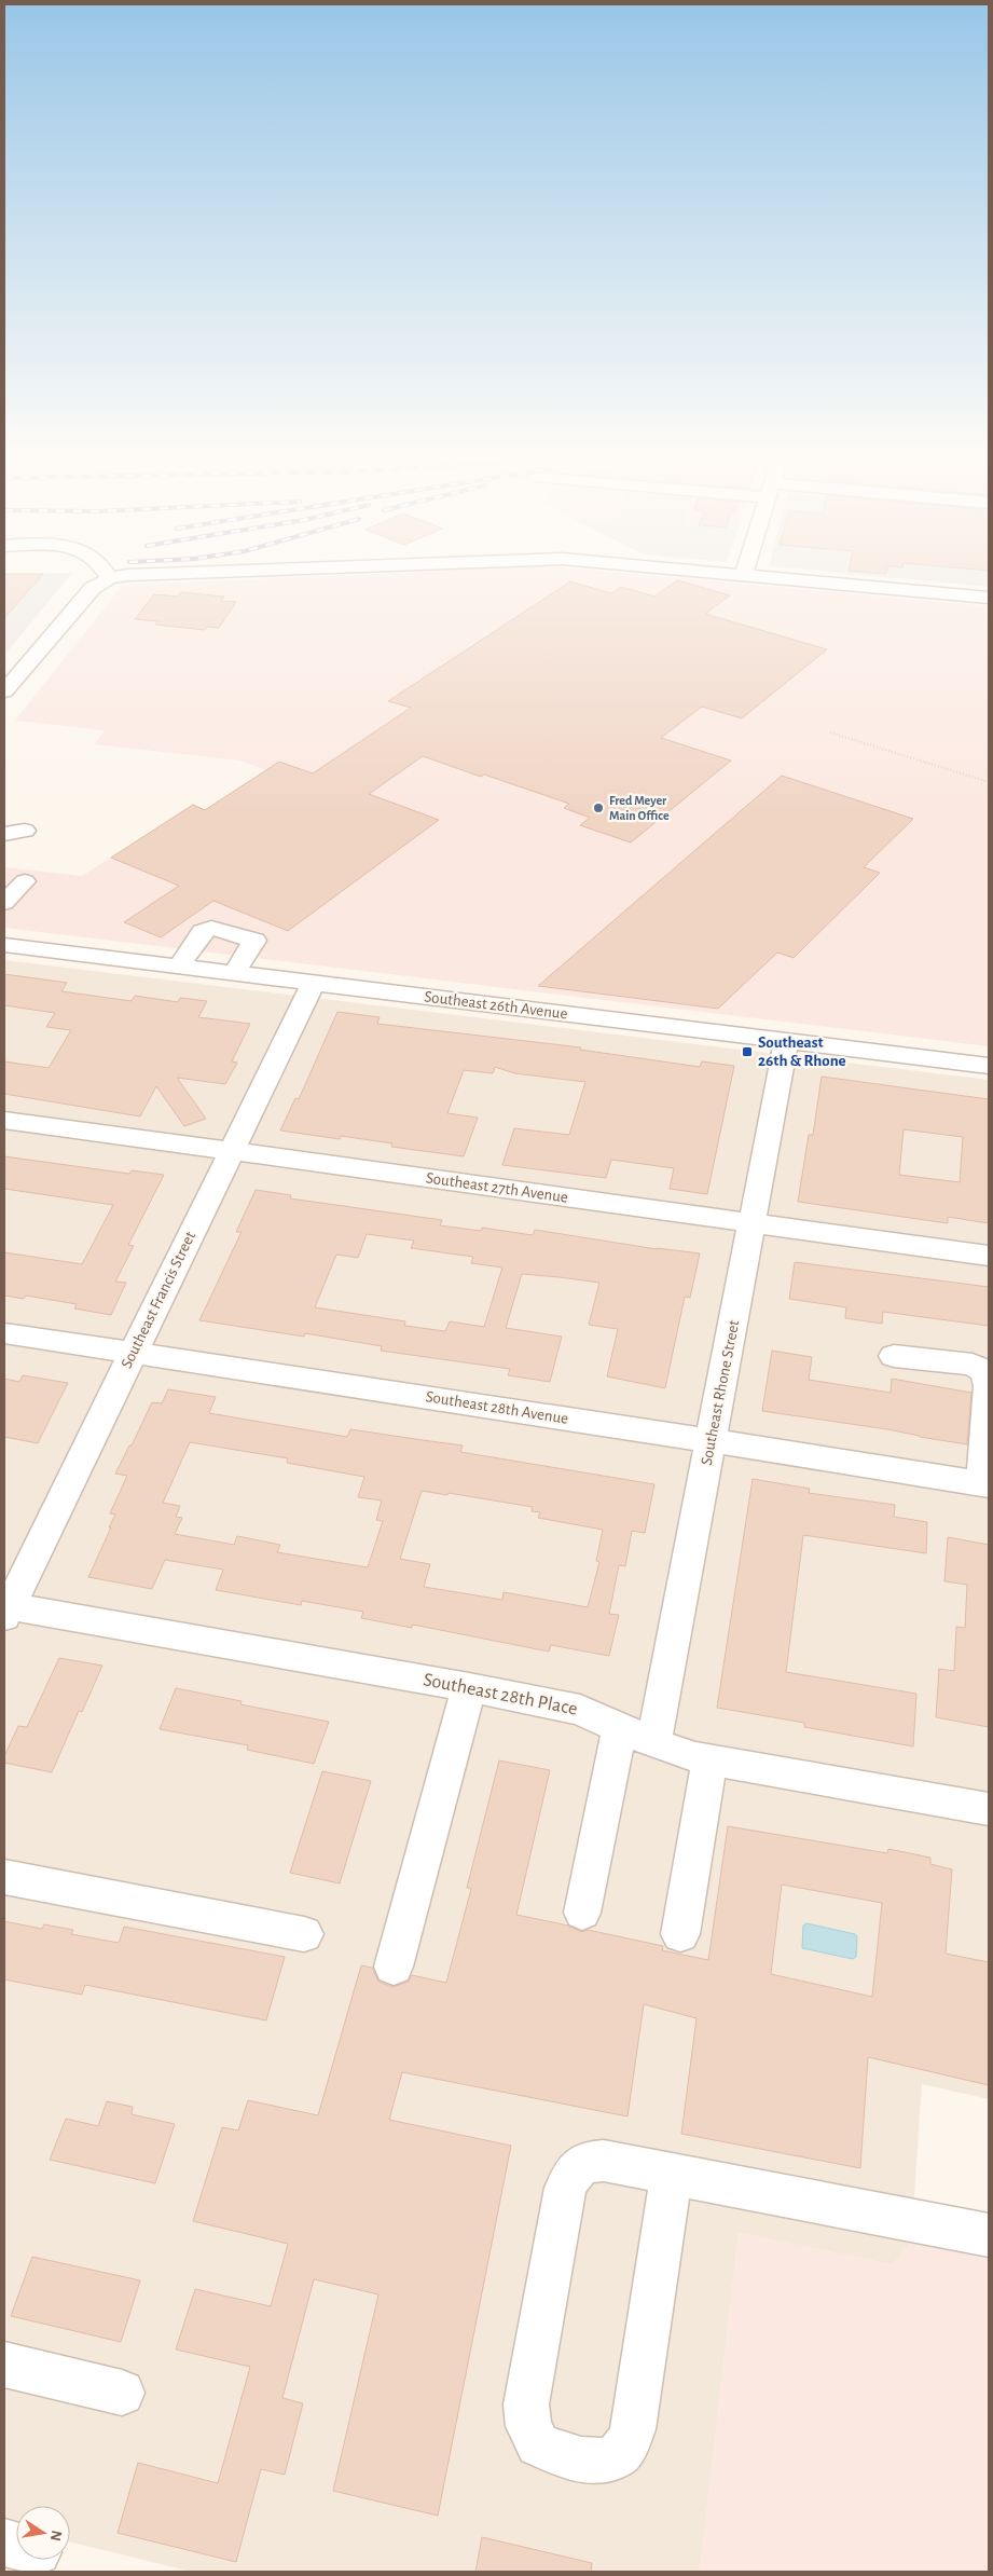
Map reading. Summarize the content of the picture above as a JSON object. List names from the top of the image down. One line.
{"streets":{"street":["Southeast 26th Avenue","Southeast 27th Avenue","Southeast Francis Street","Southeast Rhone Street","Southeast 28th Avenue","Southeast 28th Place"]},"crossings":[["Southeast 26th Avenue","Southeast Francis Street"],["Southeast 26th Avenue","Southeast Rhone Street"],["Southeast 27th Avenue","Southeast Francis Street"],["Southeast 27th Avenue","Southeast Rhone Street"],["Southeast Francis Street","Southeast 28th Avenue"],["Southeast Francis Street","Southeast 28th Place"],["Southeast Rhone Street","Southeast 28th Avenue"],["Southeast Rhone Street","Southeast 28th Place"]],"places":{"other":["Fred Meyer Main Office"],"transit":["Southeast 26th & Rhone"]},"north":"right"}
